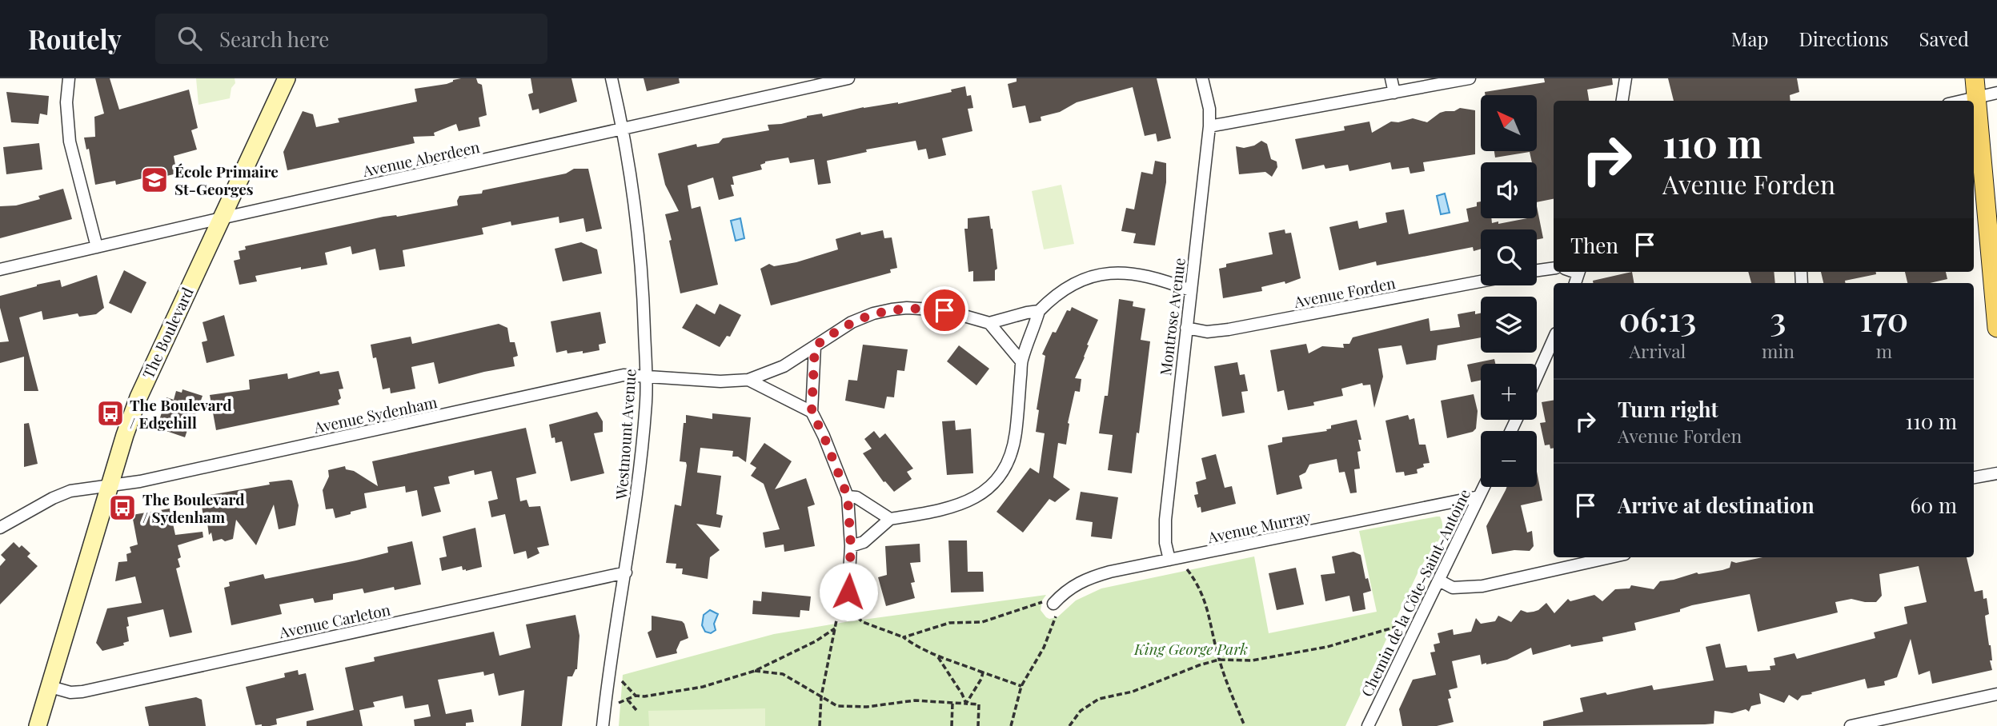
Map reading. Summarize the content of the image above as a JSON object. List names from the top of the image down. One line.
{"streets":{"main road":["The Boulevard"],"street":["Avenue Aberdeen","Avenue Forden","Montrose Avenue","Avenue Sydenham","Westmount Avenue","Avenue Murray","Chemin de la Côte-Saint-Antoine","Avenue Carleton"]},"crossings":[["Avenue Aberdeen","The Boulevard"],["Avenue Aberdeen","Westmount Avenue"],["Avenue Forden","Montrose Avenue"],["Montrose Avenue","Avenue Murray"],["The Boulevard","Avenue Sydenham"],["The Boulevard","Avenue Carleton"],["Avenue Sydenham","Westmount Avenue"],["Westmount Avenue","Avenue Carleton"],["Avenue Murray","Chemin de la Côte-Saint-Antoine"]],"parks":["King George Park"],"places":{"school or university":["École Primaire St-Georges"],"bus stop":["The Boulevard / Edgehill","The Boulevard / Sydenham"]},"north":"top left","page":{"header":"Routely","search":"Search here","nav":["Map","Directions","Saved"],"map_buttons":["+","−"],"turn":["110 m","Avenue Forden"],"then":"Then","eta":["06:13","Arrival","3","min","170","m"],"list":[{"name":"Turn right","note":"Avenue Forden","value":"110 m"},{"name":"Arrive at destination","value":"60 m"}]}}
